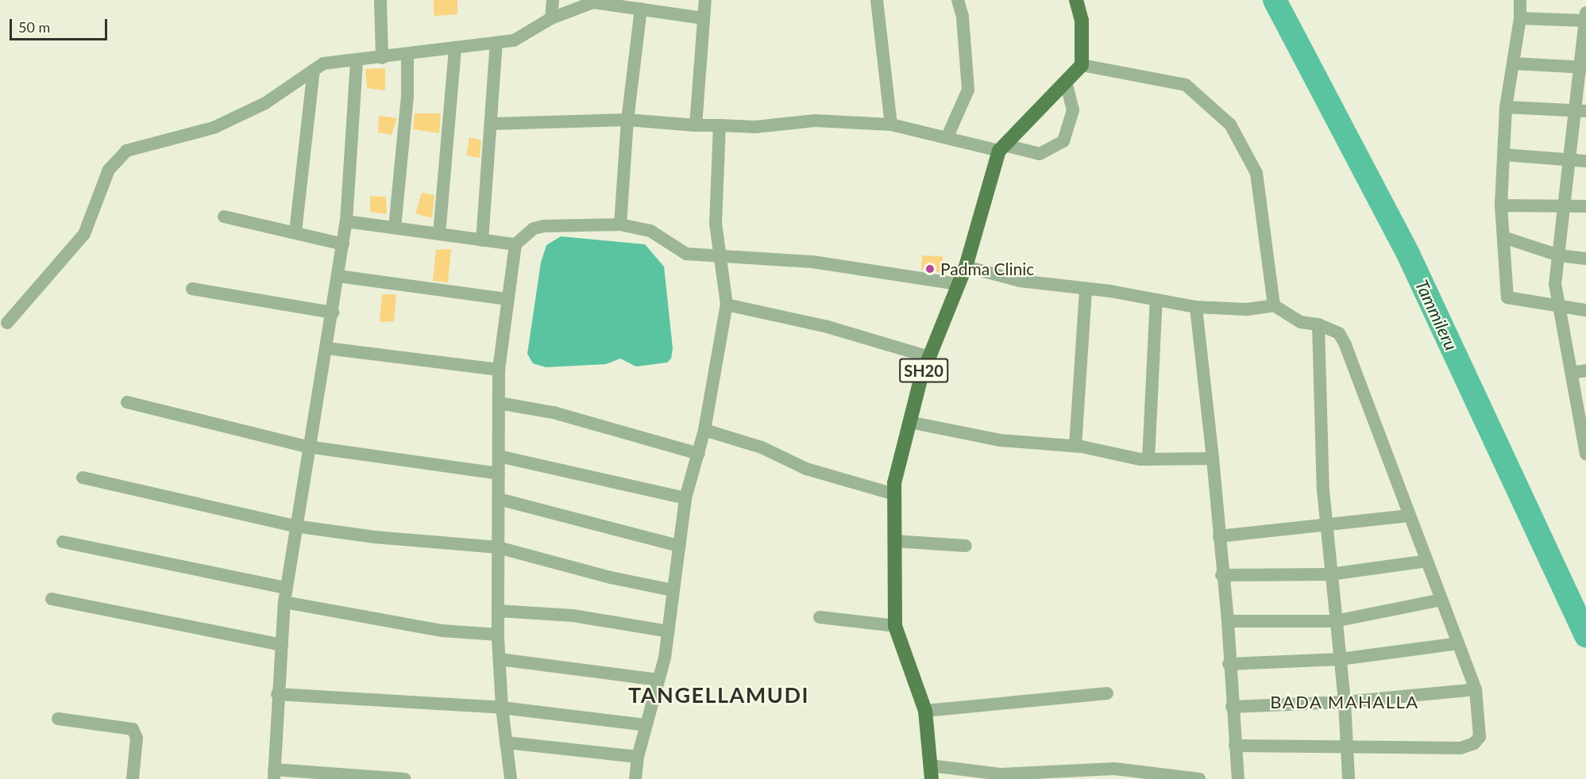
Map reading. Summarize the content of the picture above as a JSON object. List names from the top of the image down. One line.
{"streets":{"main road":["SH20"]},"districts":["TANGELLAMUDI","BADA MAHALLA"],"water":["Tammileru"],"places":["Padma Clinic"],"scale_bar":"50 m"}
